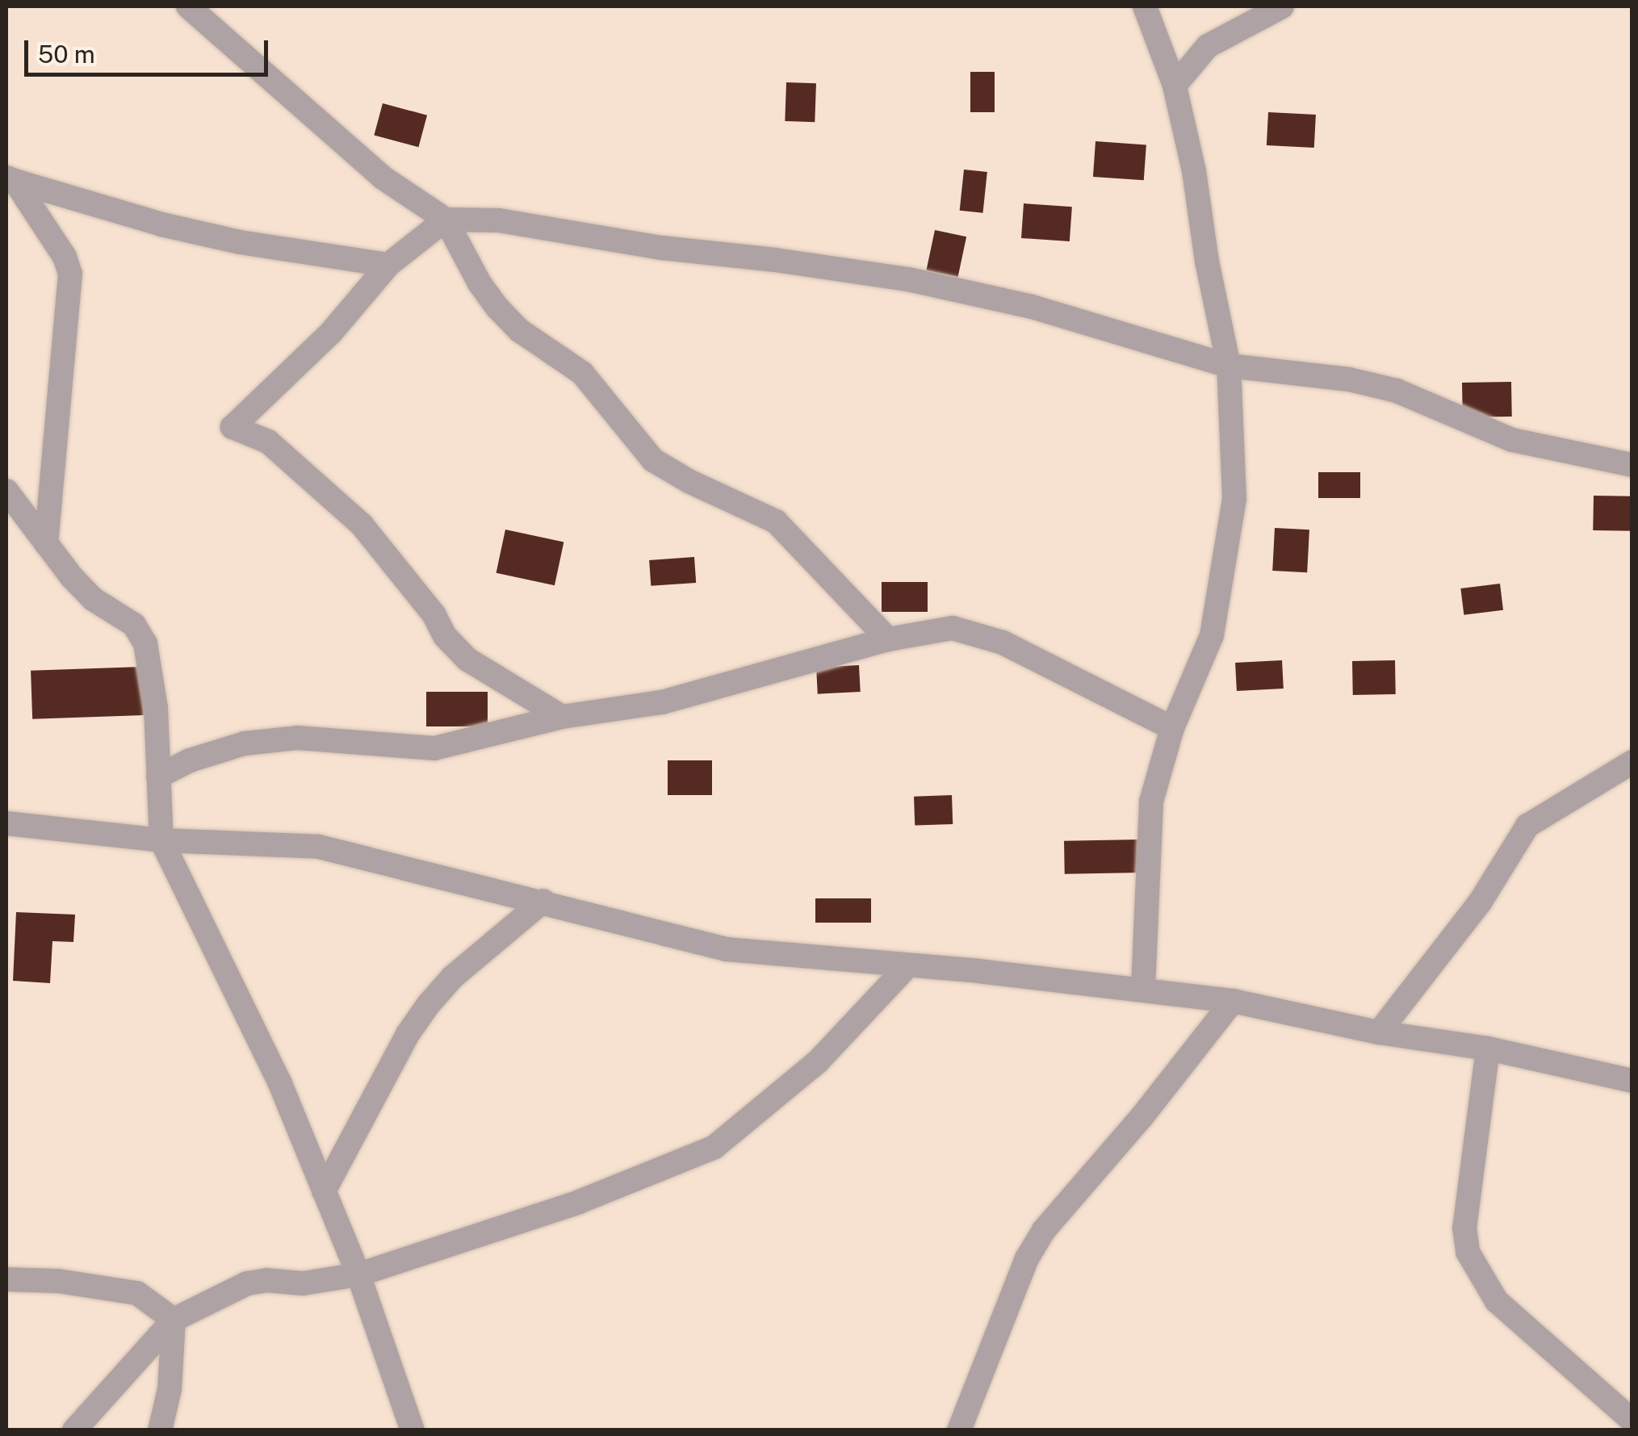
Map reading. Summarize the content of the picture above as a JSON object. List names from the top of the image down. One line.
{"scale_bar":"50 m"}
